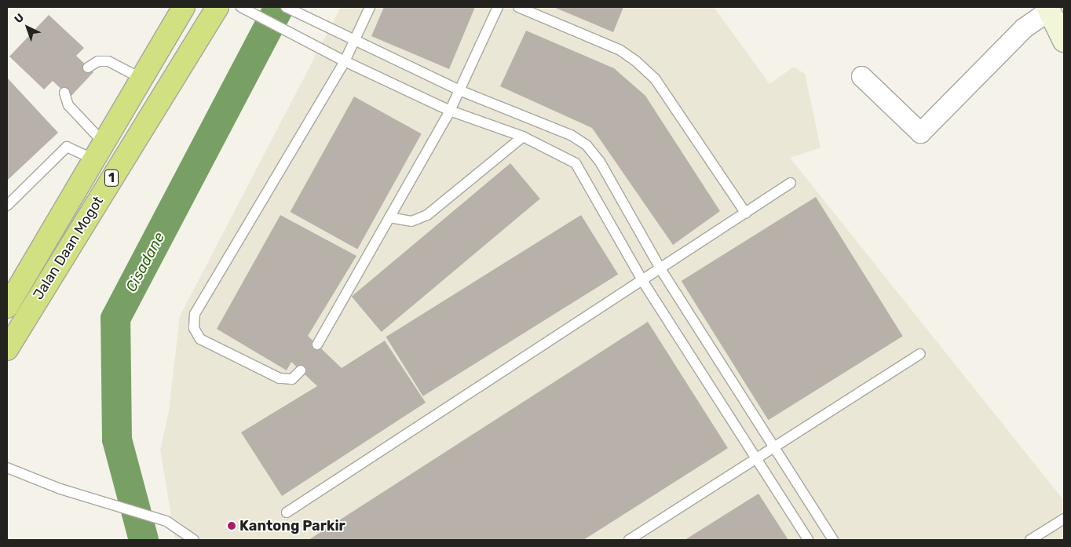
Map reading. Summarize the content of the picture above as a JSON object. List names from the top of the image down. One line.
{"streets":{"highway":["1","Jalan Daan Mogot"]},"water":["Cisadane"],"places":["Kantong Parkir"],"north":"top left"}
